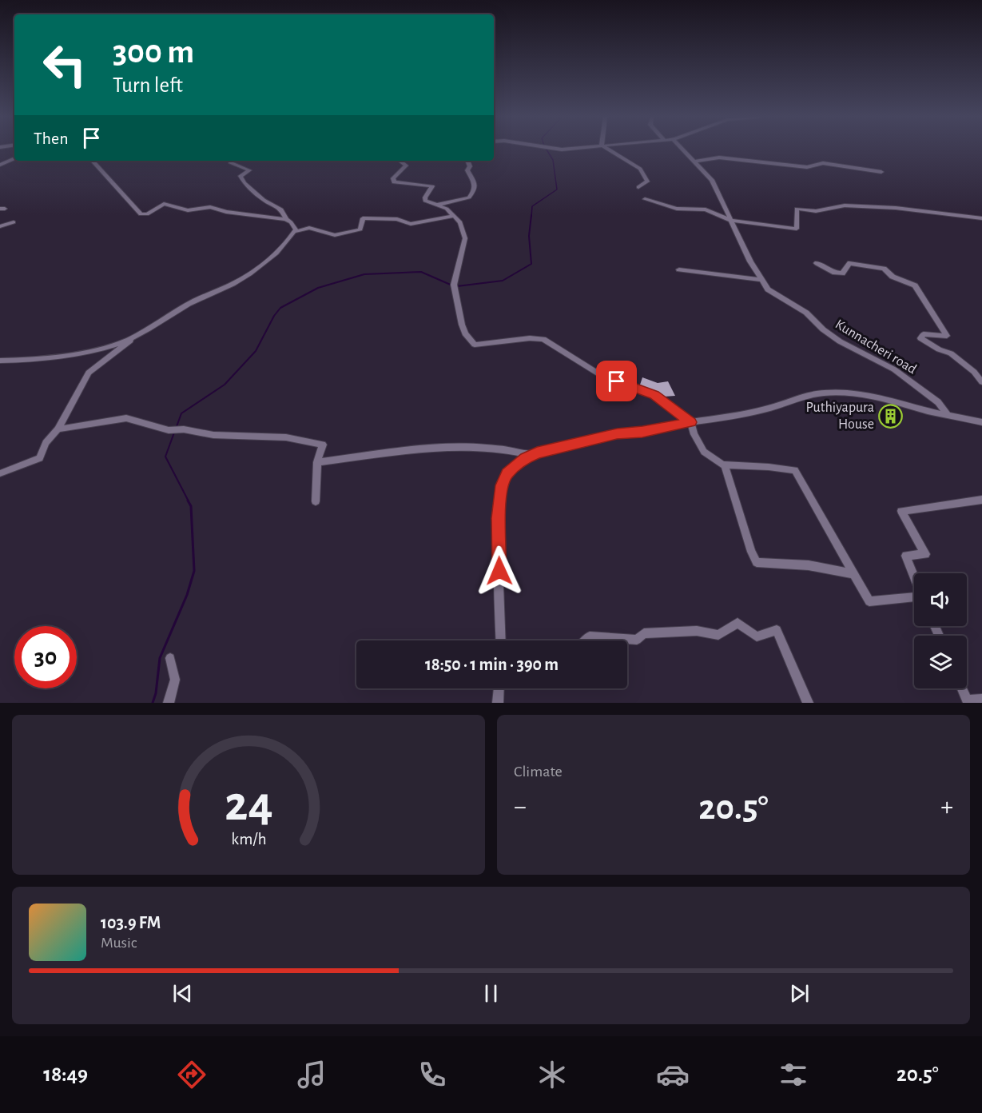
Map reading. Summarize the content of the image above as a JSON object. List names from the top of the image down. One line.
{"streets":{"street":["Kunnacheri road"]},"places":{"building":["Puthiyapura House"]},"page":{"turn":["300 m","Turn left"],"then":"Then","limit":"30","trip":"18:50 · 1 min · 390 m","tile":"Climate","heat":["−","20.5°","+"],"song":["103.9 FM","Music"],"tabs":["18:49","20.5°"],"gauge":["24","km/h"]}}
